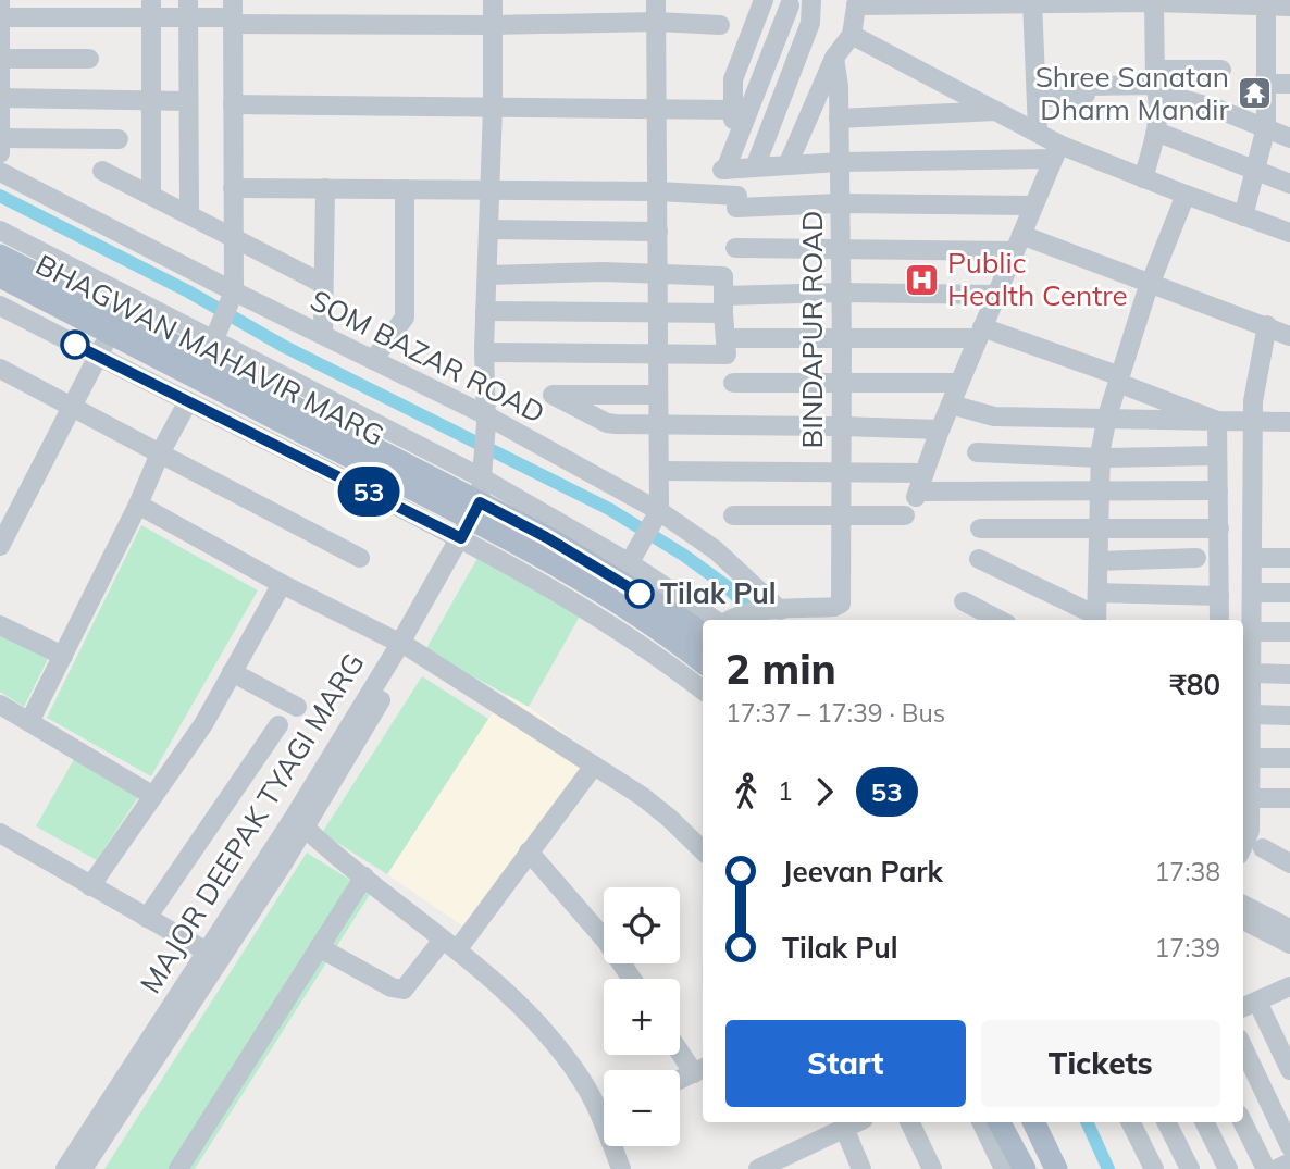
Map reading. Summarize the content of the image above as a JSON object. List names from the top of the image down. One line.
{"streets":{"main road":["BHAGWAN MAHAVIR MARG"],"street":["BINDAPUR ROAD","SOM BAZAR ROAD","MAJOR DEEPAK TYAGI MARG"]},"crossings":[["BINDAPUR ROAD","SOM BAZAR ROAD"],["BHAGWAN MAHAVIR MARG","MAJOR DEEPAK TYAGI MARG"]],"places":{"temple":["Shree Sanatan Dharm Mandir"],"hospital":["Public Health Centre"],"other":["Tilak Pul"]},"lines":["bus line 53"],"page":{"on_map":"53","heading":["2 min","17:37 – 17:39 · Bus","₹80"],"legs":["1","53"],"list":[{"name":"Jeevan Park","value":"17:38"},{"name":"Tilak Pul","value":"17:39"}],"map_buttons":["+","−"],"buttons":["Start","Tickets"]}}
